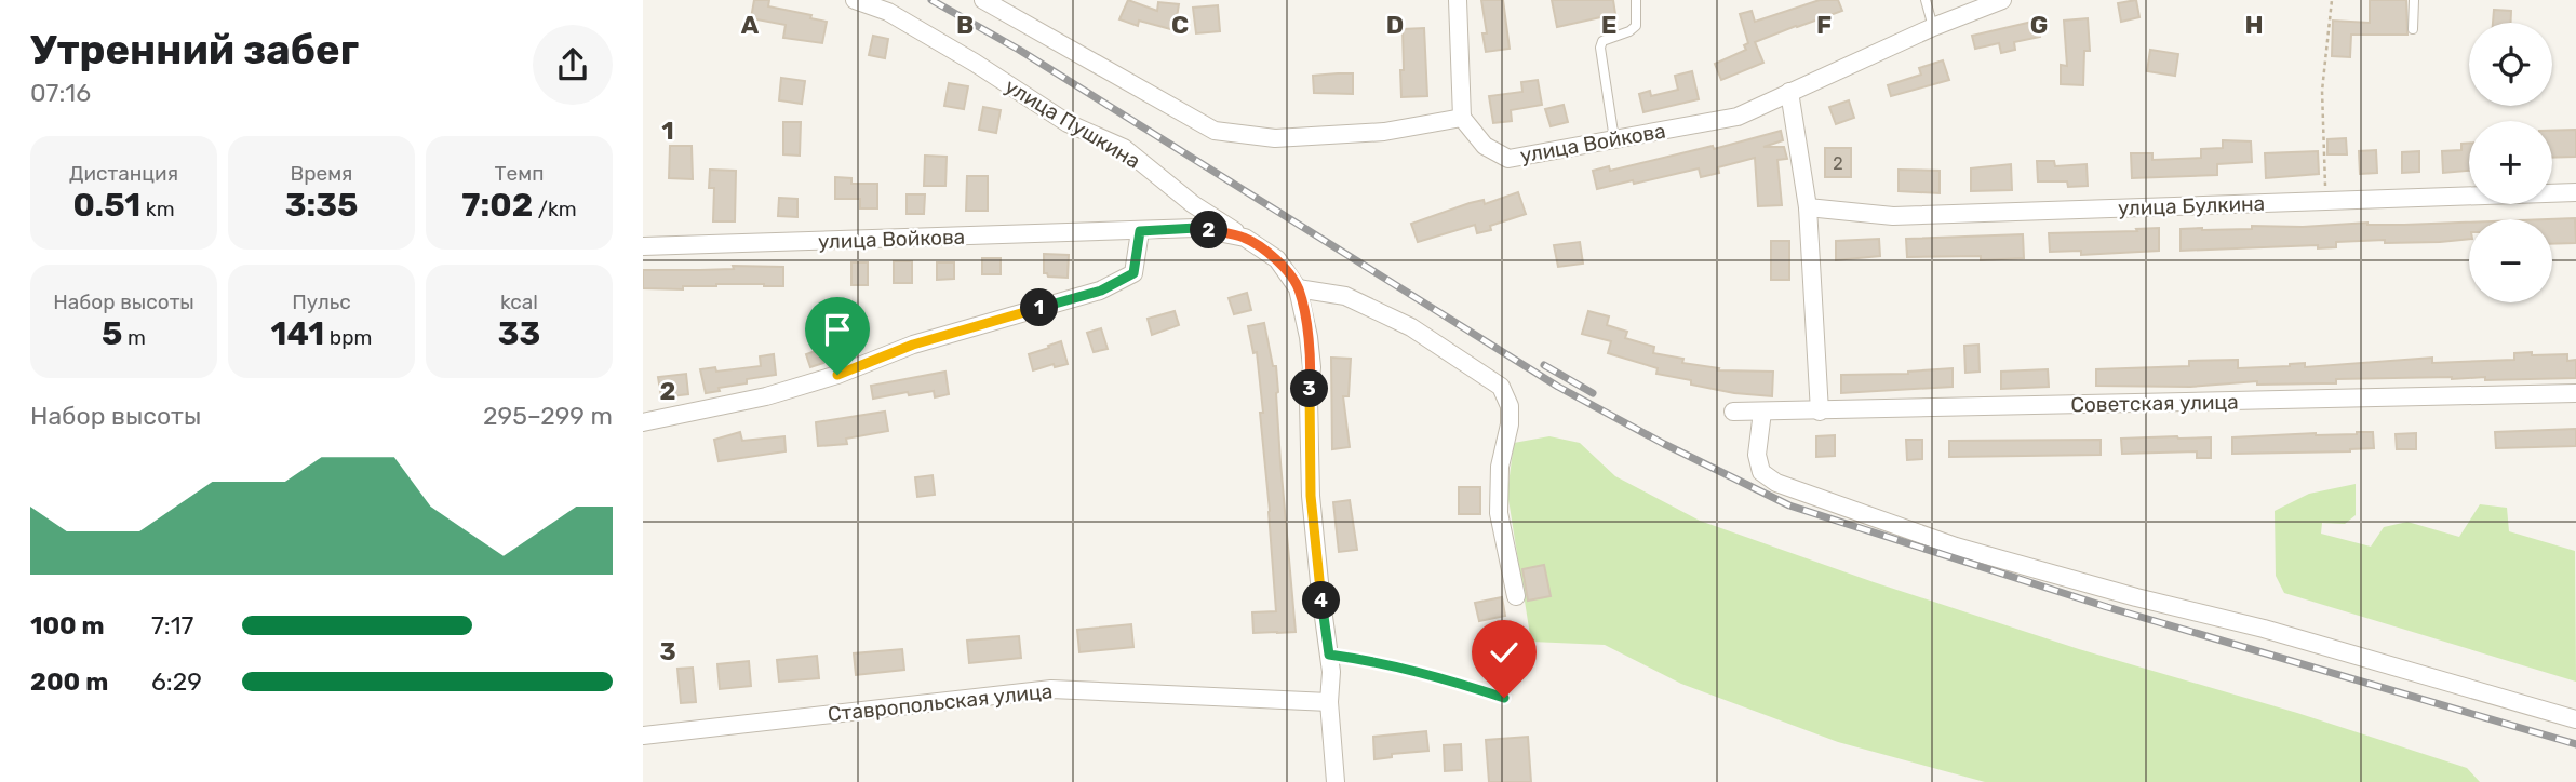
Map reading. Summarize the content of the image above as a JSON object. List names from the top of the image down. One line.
{"streets":{"street":["улица Пушкина","улица Войкова","улица Булкина","Советская улица","Ставропольская улица"]},"crossings":[["улица Пушкина","улица Войкова"]],"house_numbers":["2"],"page":{"heading":["Утренний забег","07:16"],"map_buttons":["+","−"],"stats":[["Дистанция","0.51 km"],["Время","3:35"],["Темп","7:02 /km"],["Набор высоты","5 m"],["Пульс","141 bpm"],["kcal","33"]],"pins":["2","1","3","4"],"chart":["Набор высоты","295–299 m"],"list":[{"name":"100 m","note":"7:17"},{"name":"200 m","note":"6:29"}]},"grid":{"columns":["A","B","C","D","E","F","G","H"],"rows":["1","2","3"]}}
